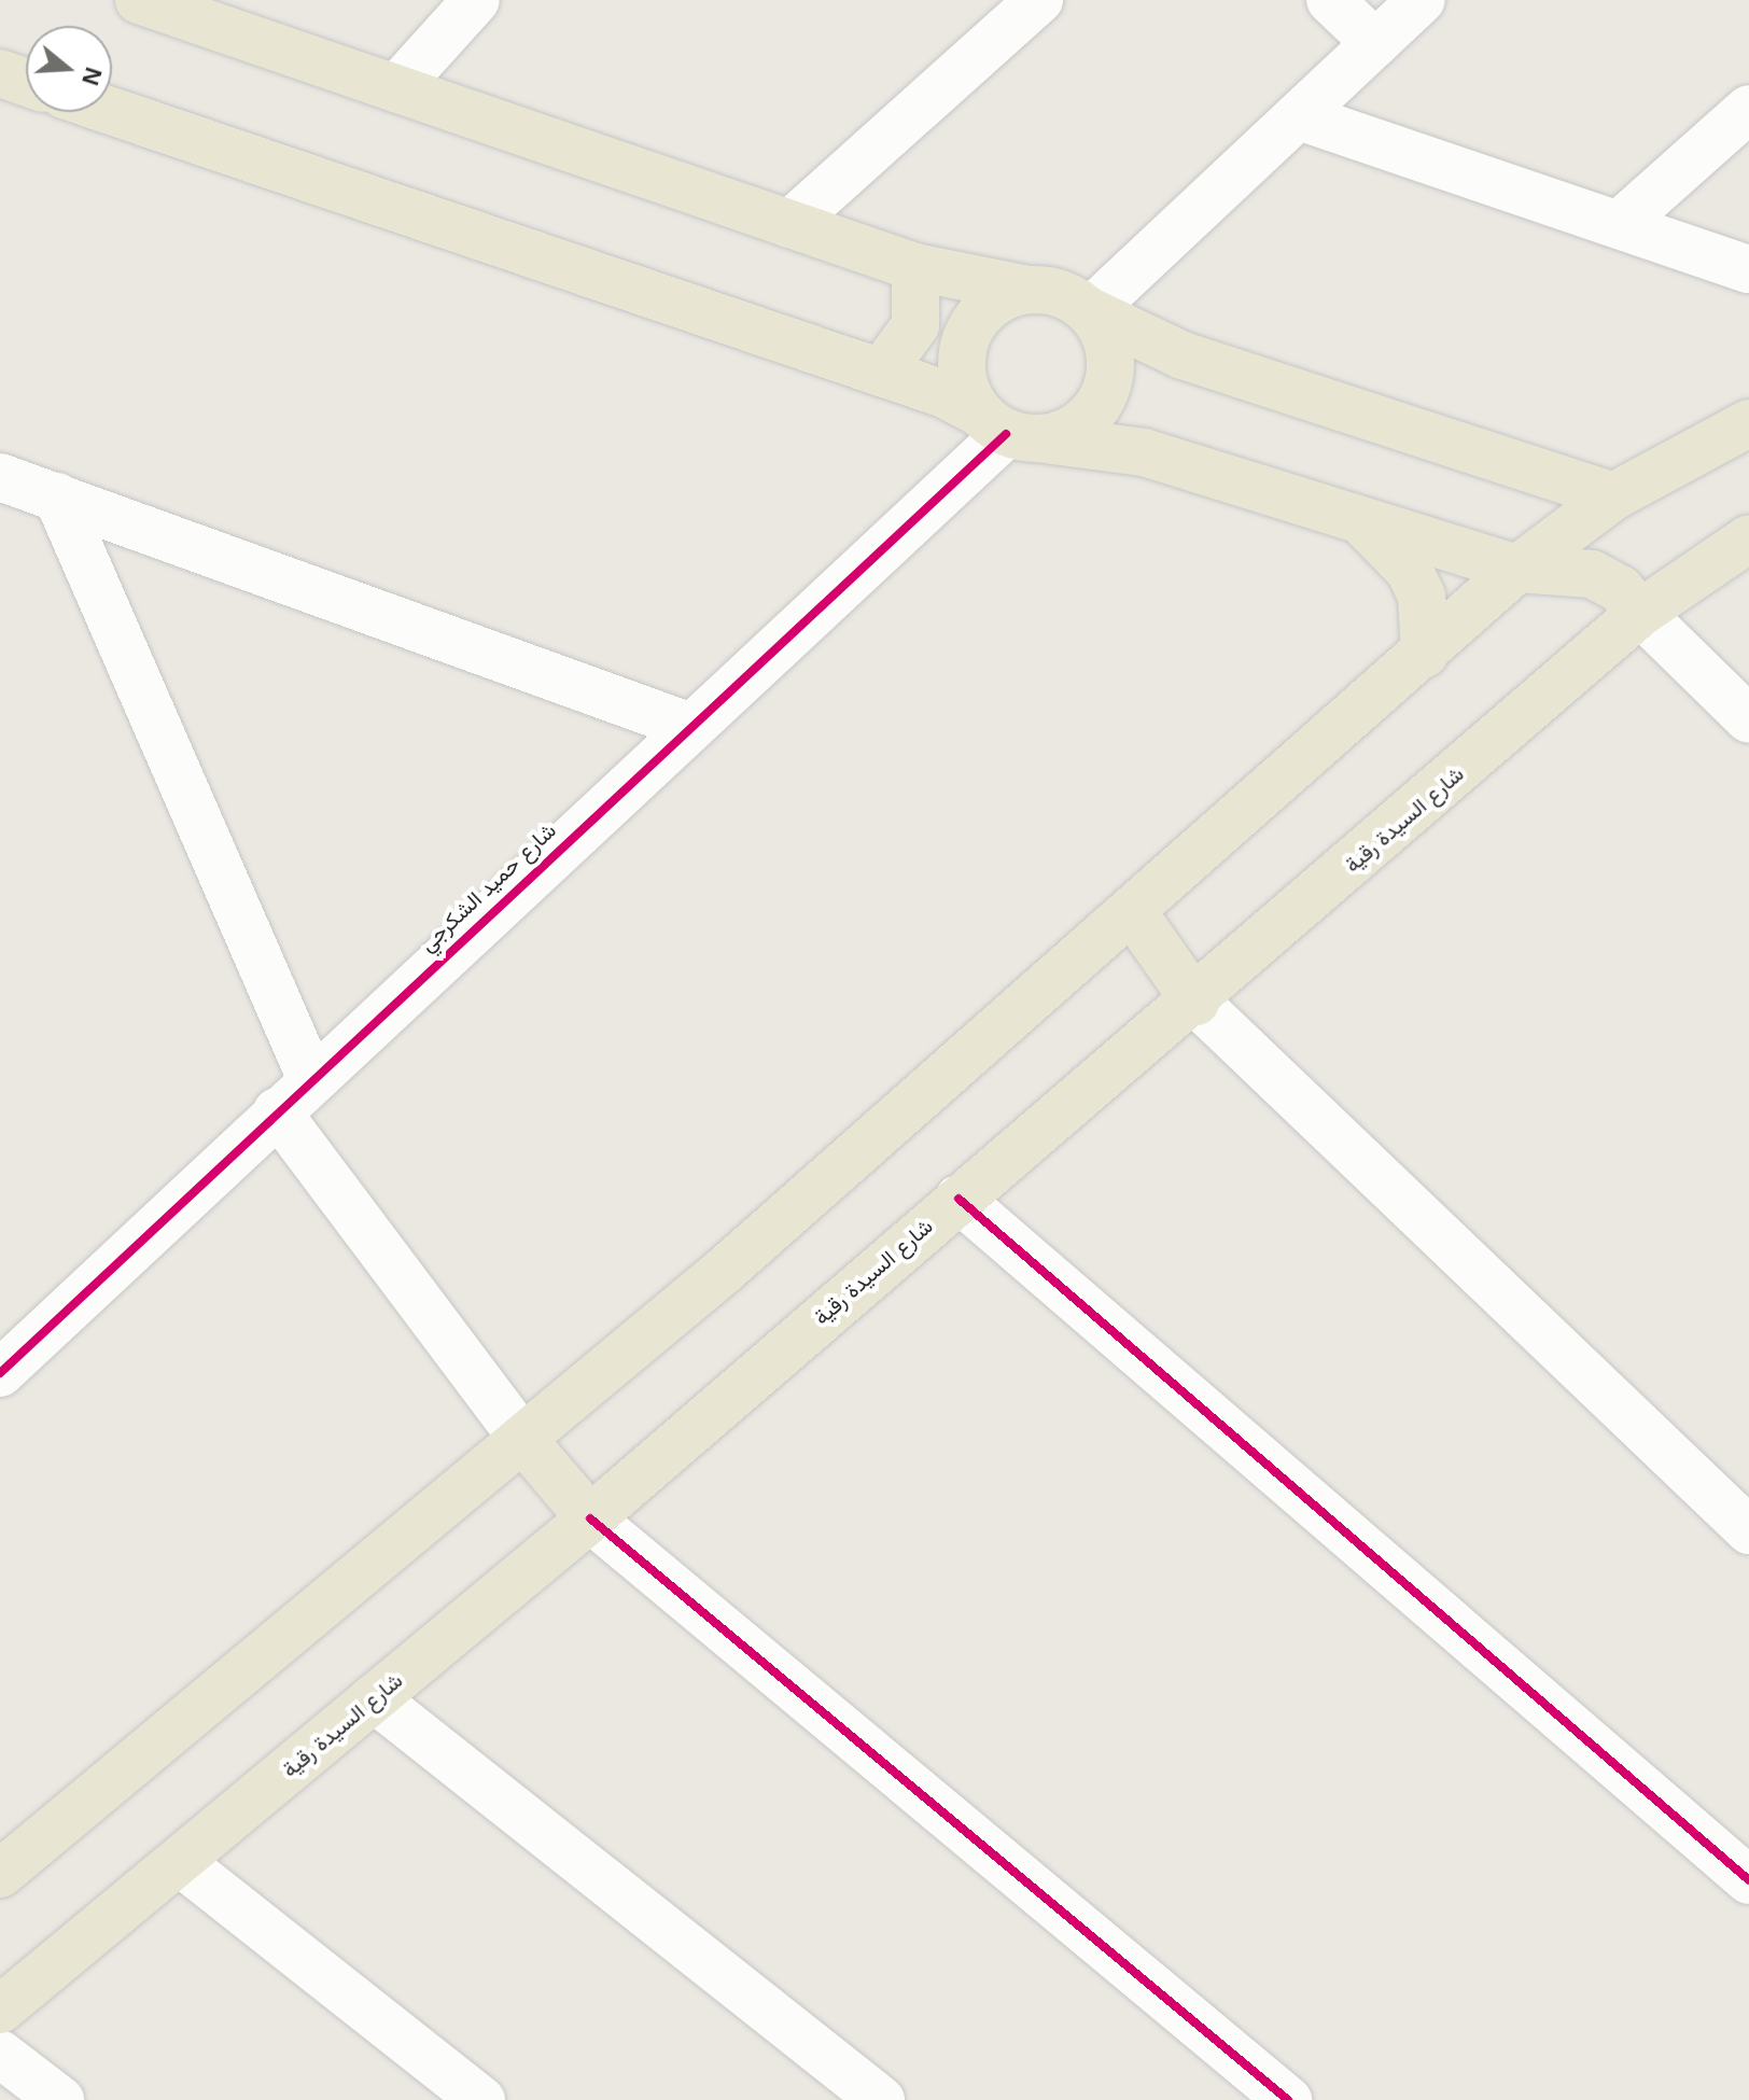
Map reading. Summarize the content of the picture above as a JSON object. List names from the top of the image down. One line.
{"streets":{"main road":["شارع السيدة رقية"],"street":["شارع حميد الشكرجي"]},"north":"right"}
